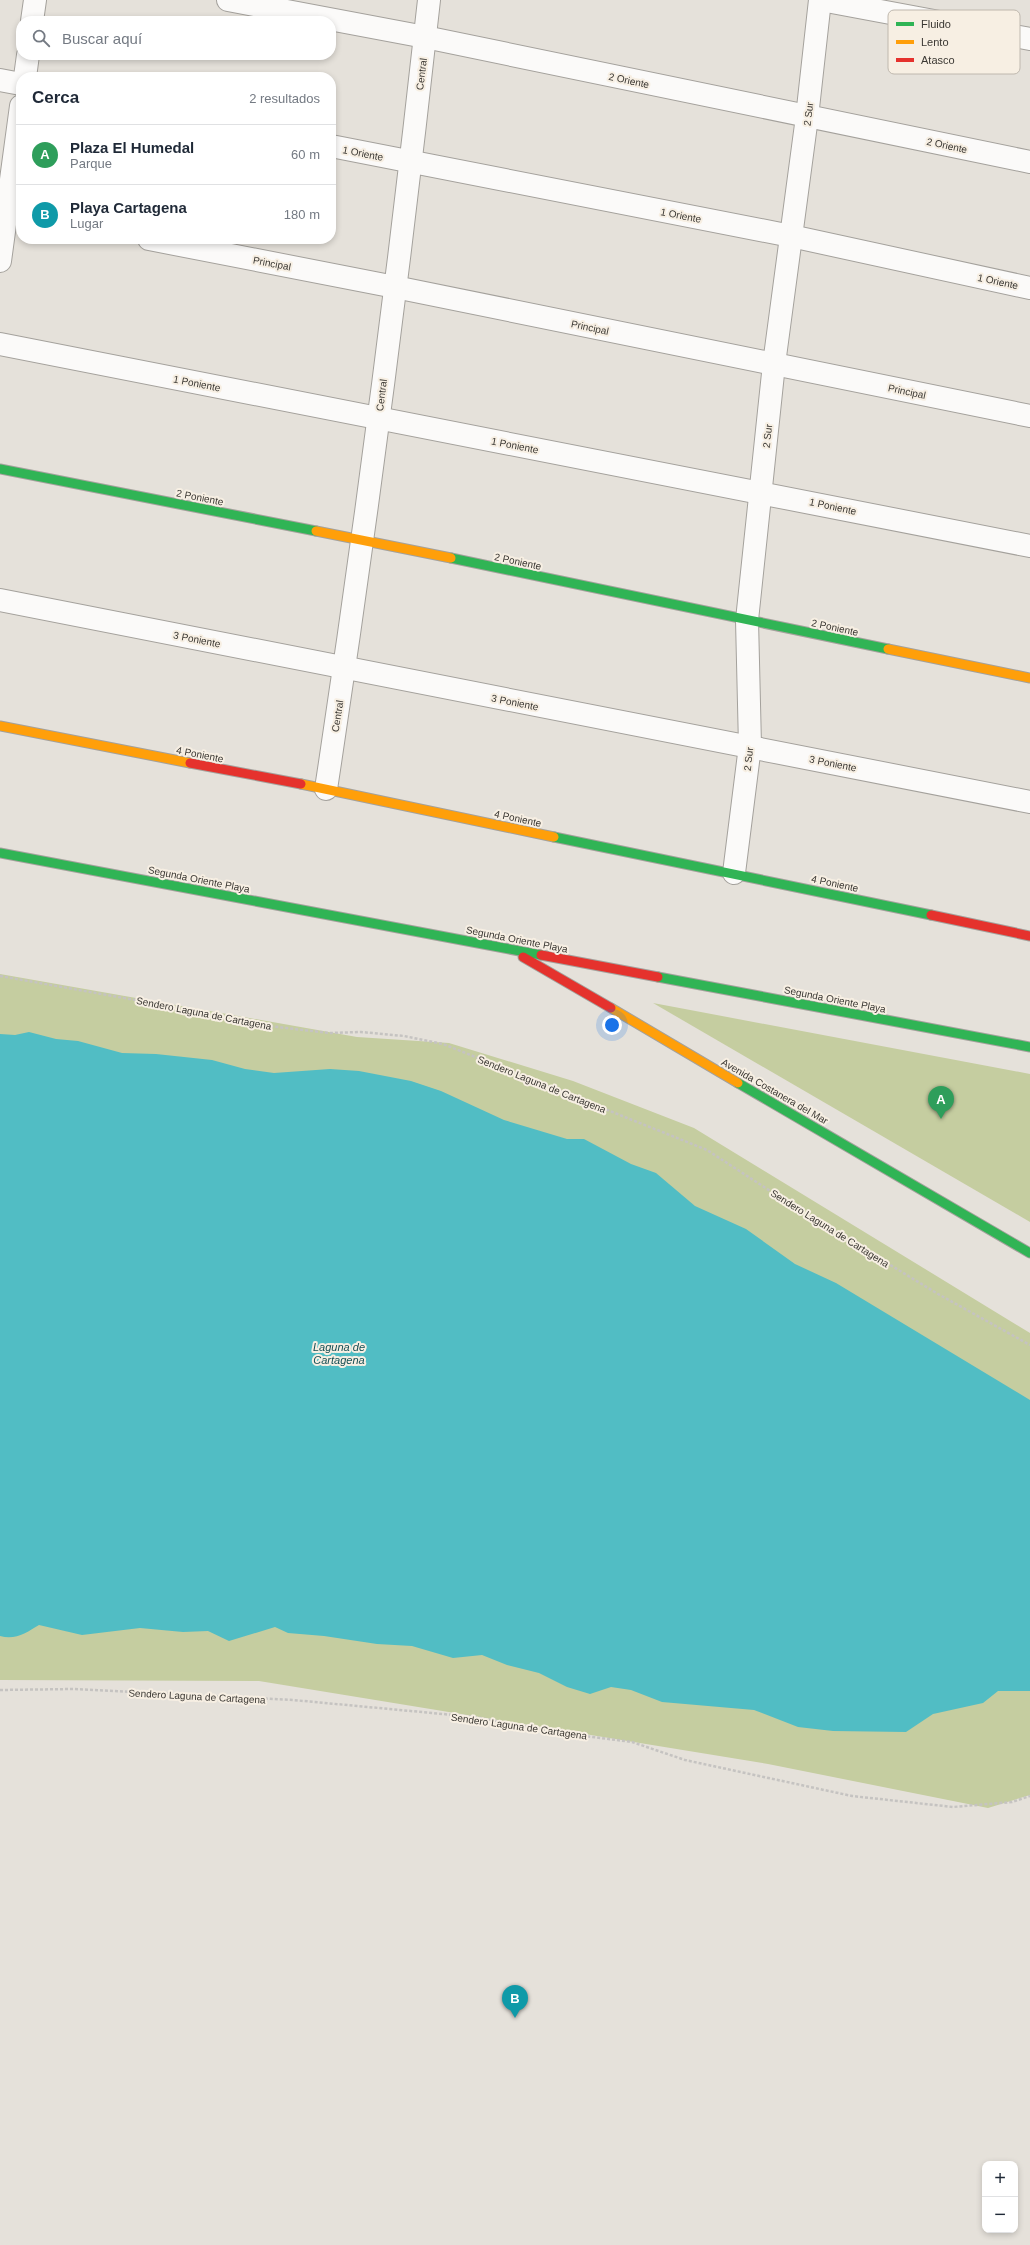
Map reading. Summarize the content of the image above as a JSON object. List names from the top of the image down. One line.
{"streets":{"street":["Central","2 Oriente","2 Sur","1 Oriente","Principal","1 Poniente","2 Poniente","3 Poniente","4 Poniente","Segunda Oriente Playa","Avenida Costanera del Mar"],"path":["Sendero Laguna de Cartagena"]},"crossings":[["Central","2 Oriente"],["Central","1 Oriente"],["Central","Principal"],["Central","1 Poniente"],["Central","2 Poniente"],["Central","3 Poniente"],["Central","4 Poniente"],["2 Oriente","2 Sur"],["2 Sur","1 Oriente"],["2 Sur","Principal"],["2 Sur","1 Poniente"],["2 Sur","2 Poniente"],["2 Sur","3 Poniente"],["2 Sur","4 Poniente"],["Segunda Oriente Playa","Avenida Costanera del Mar"]],"water":["Laguna de Cartagena"],"legend":["Fluido","Lento","Atasco"],"page":{"search":"Buscar aquí","heading":["Cerca","2 resultados"],"list":[{"mark":"A","name":"Plaza El Humedal","note":"Parque","value":"60 m"},{"mark":"B","name":"Playa Cartagena","note":"Lugar","value":"180 m"}],"pins":["A","B"],"map_buttons":["+","−"]}}
